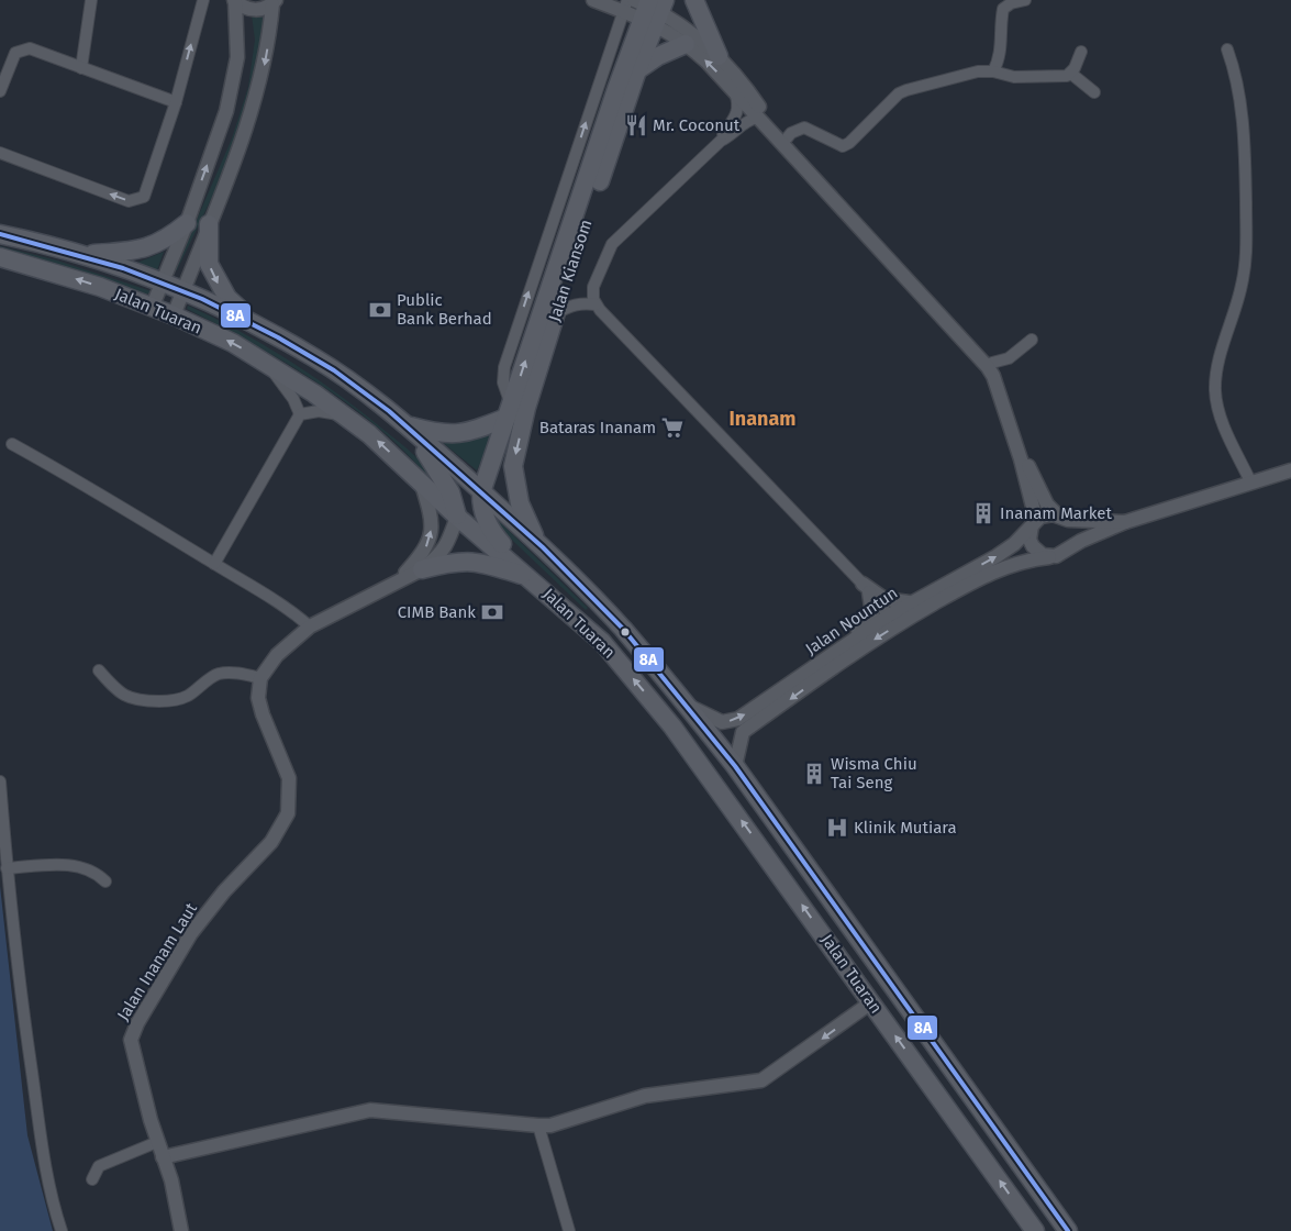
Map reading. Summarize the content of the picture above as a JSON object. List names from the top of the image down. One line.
{"streets":{"main road":["Jalan Kiansom","Jalan Tuaran"],"street":["Jalan Nountun","Jalan Inanam Laut"]},"crossings":[["Jalan Kiansom","Jalan Tuaran"],["Jalan Tuaran","Jalan Nountun"]],"districts":["Inanam"],"places":{"restaurant":["Mr. Coconut"],"bank":["Public Bank Berhad","CIMB Bank"],"supermarket":["Bataras Inanam"],"building":["Inanam Market","Wisma Chiu Tai Seng"],"hospital":["Klinik Mutiara"]},"lines":["transit line 8A"]}
